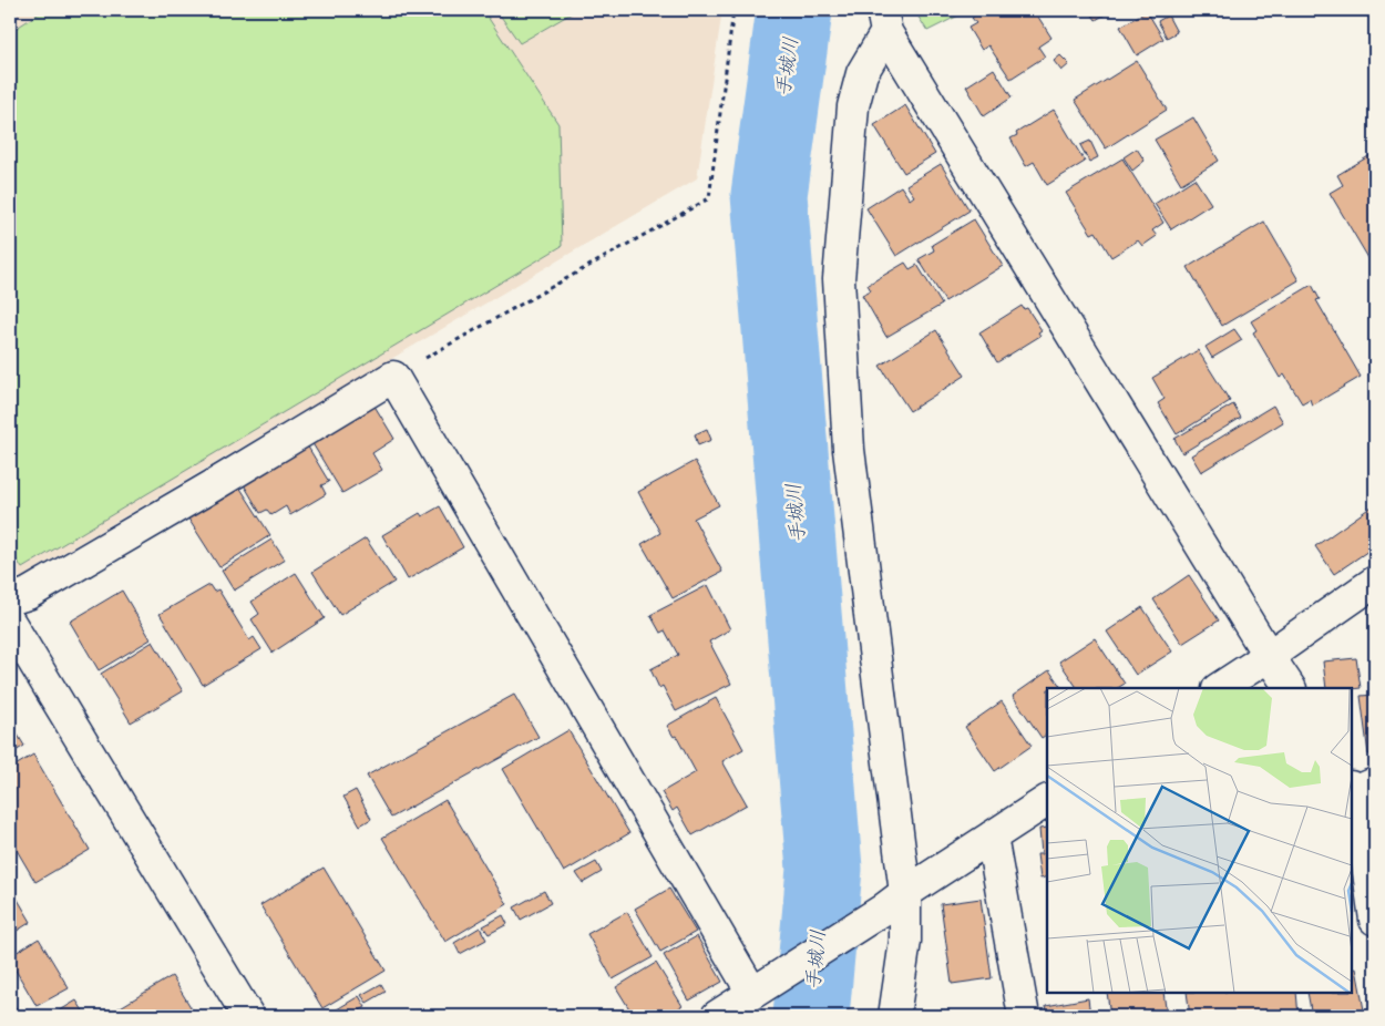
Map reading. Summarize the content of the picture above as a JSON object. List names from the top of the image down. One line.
{"water":["手城川"]}
